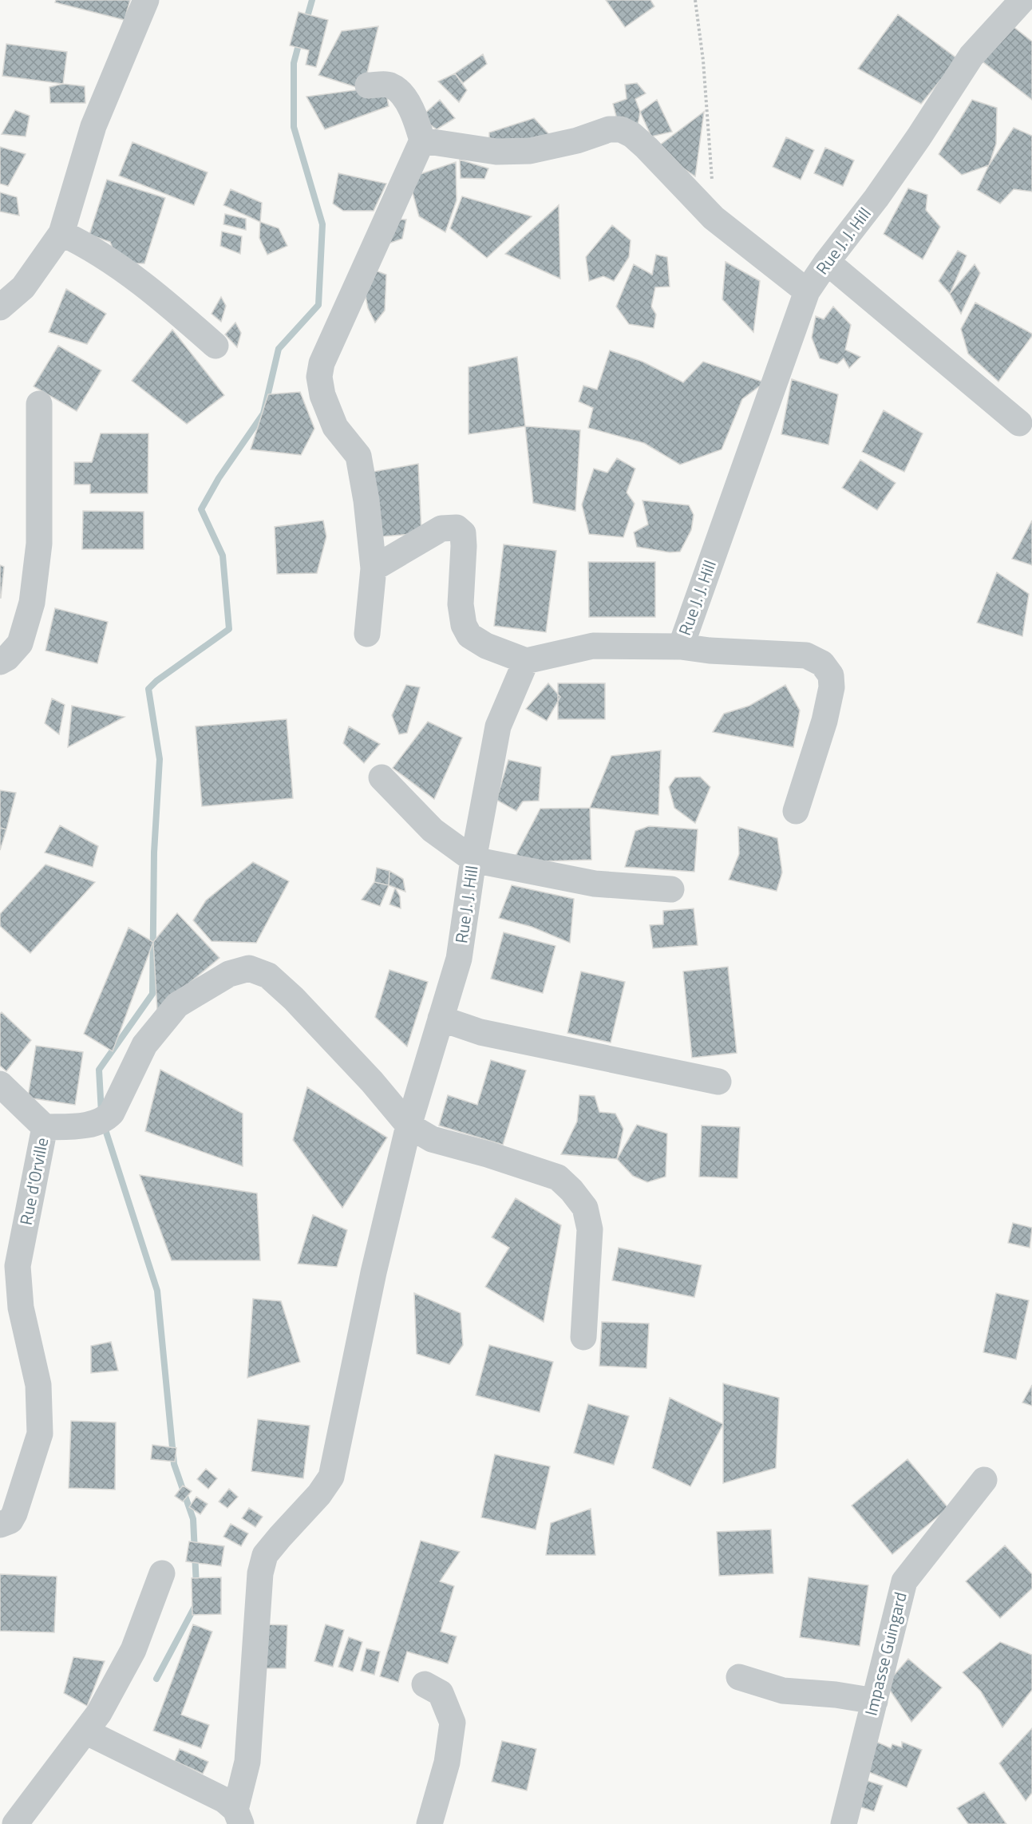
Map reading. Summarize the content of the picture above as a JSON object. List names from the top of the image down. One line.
{"streets":{"street":["Rue J. J. Hill","Rue d'Orville","Impasse Guingard"]},"crossings":[["Rue J. J. Hill","Rue d'Orville"]]}
